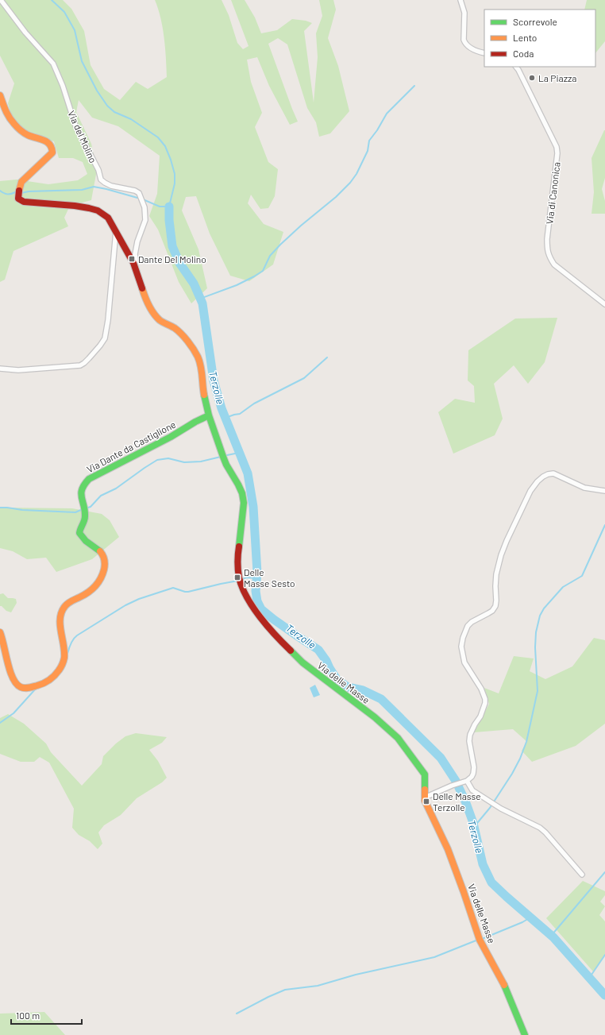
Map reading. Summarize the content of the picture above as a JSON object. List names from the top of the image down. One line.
{"streets":{"street":["Via del Molino","Via di Canonica","Via Dante da Castiglione","Via delle Masse"]},"crossings":[["Via Dante da Castiglione","Via delle Masse"]],"water":["Terzolle"],"places":{"other":["La Piazza"],"transit":["Dante Del Molino","Delle Masse Sesto","Delle Masse Terzolle"]},"legend":["Scorrevole","Lento","Coda"],"scale_bar":"100 m"}
